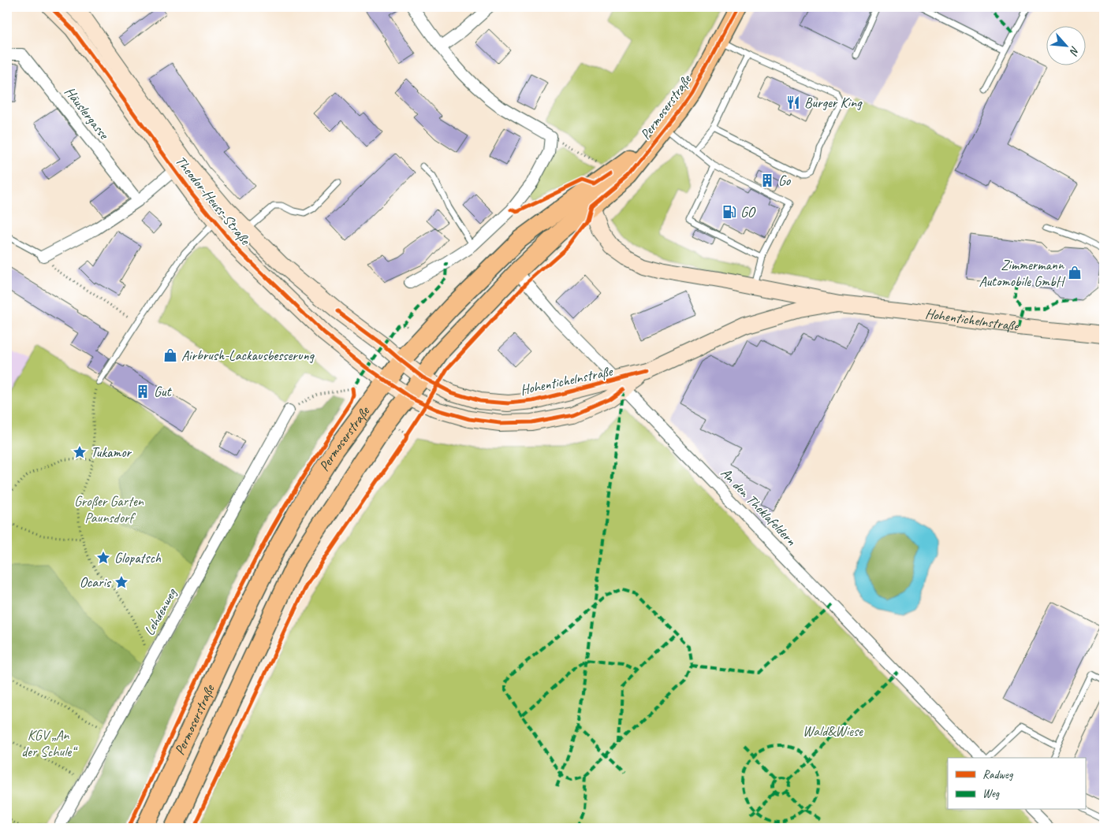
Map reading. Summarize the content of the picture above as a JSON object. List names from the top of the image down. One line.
{"streets":{"main road":["Permoserstraße","Theodor-Heuss-Straße","Hohentichelnstraße"],"street":["Häuslergasse","An den Theklafeldern","Lehdenweg"]},"crossings":[["Permoserstraße","Theodor-Heuss-Straße"],["Permoserstraße","Hohentichelnstraße"],["Permoserstraße","An den Theklafeldern"],["Theodor-Heuss-Straße","Hohentichelnstraße"],["Hohentichelnstraße","An den Theklafeldern"]],"parks":["Großer Garten Paunsdorf","Wald&Wiese","KGV „An der Schule“"],"places":{"restaurant":["Burger King"],"building":["Go","Gut"],"fuel station":["GO"],"shop":["Zimmermann Automobile GmbH","Airbrush-Lackausbesserung"],"place":["Tukamor","Glopatsch","Ocaris"]},"legend":["Radweg","Weg"],"north":"bottom right"}
